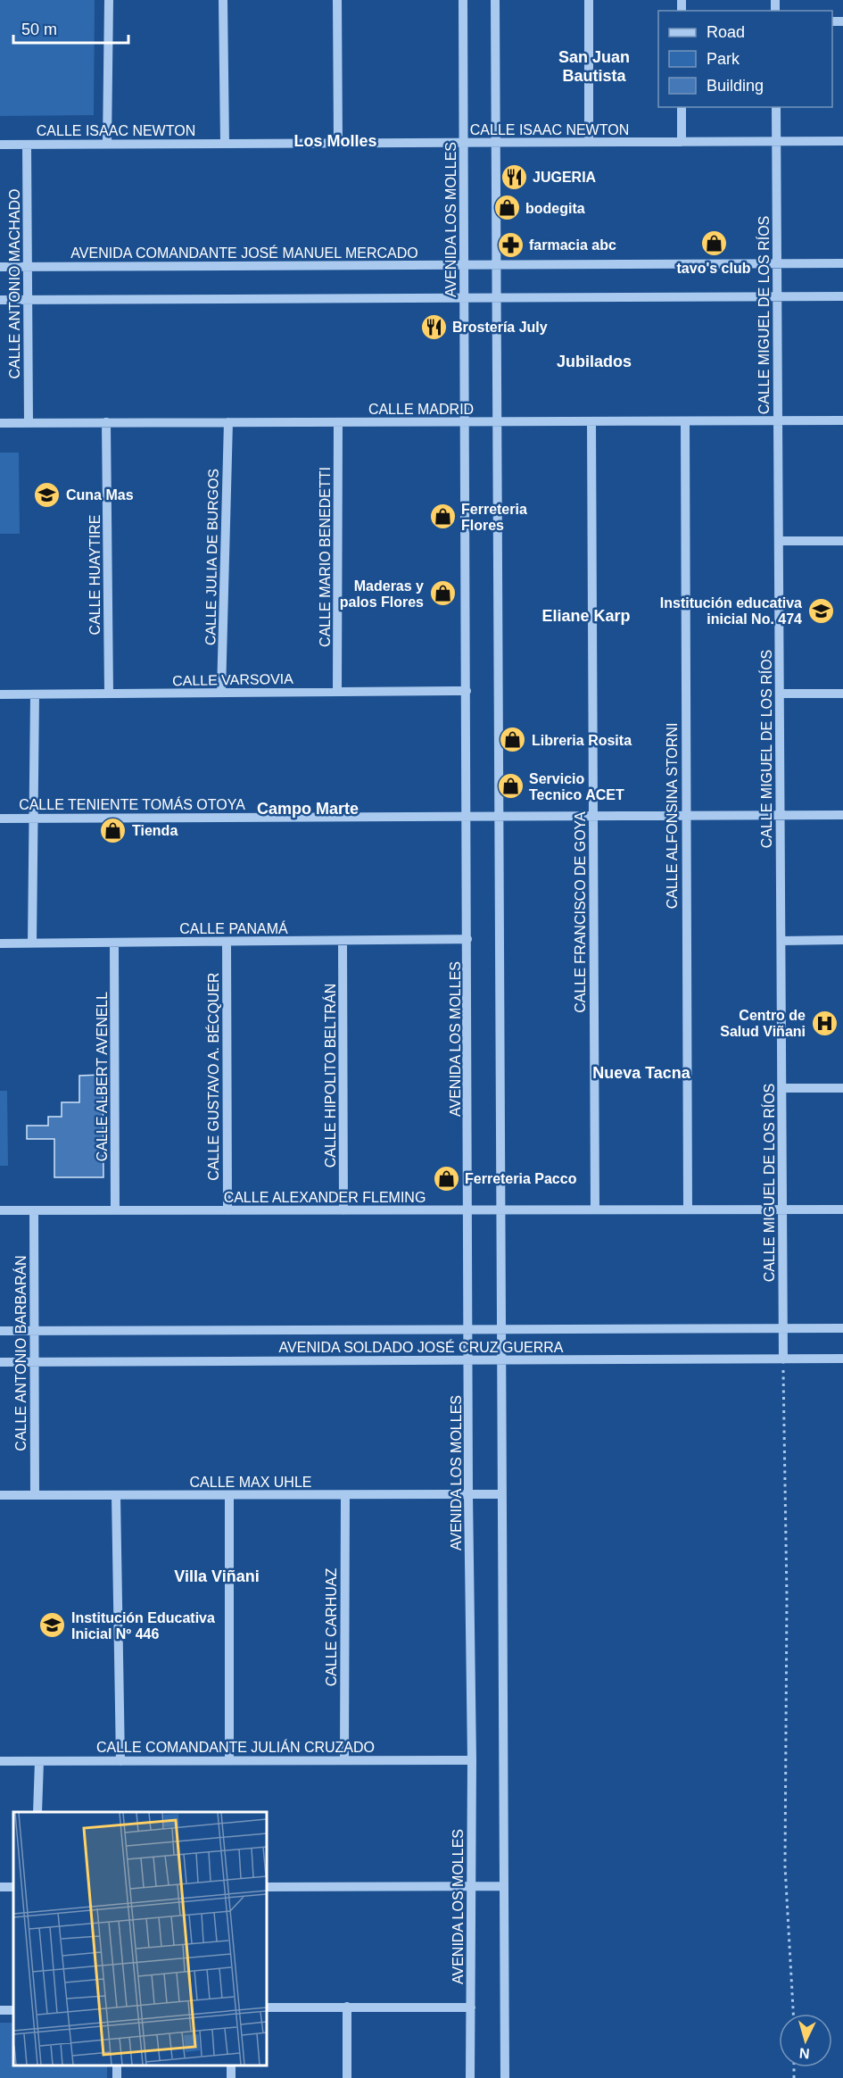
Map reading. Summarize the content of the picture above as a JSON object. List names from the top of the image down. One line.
{"streets":{"street":["CALLE ISAAC NEWTON","AVENIDA LOS MOLLES","AVENIDA COMANDANTE JOSÉ MANUEL MERCADO","CALLE ANTONIO MACHADO","CALLE MIGUEL DE LOS RÍOS","CALLE MADRID","CALLE JULIA DE BURGOS","CALLE MARIO BENEDETTI","CALLE HUAYTIRE","CALLE VARSOVIA","CALLE TENIENTE TOMÁS OTOYA","CALLE ALFONSINA STORNI","CALLE FRANCISCO DE GOYA","CALLE PANAMÁ","CALLE HIPOLITO BELTRÁN","CALLE ALBERT AVENELL","CALLE GUSTAVO A. BÉCQUER","CALLE ALEXANDER FLEMING","AVENIDA SOLDADO JOSÉ CRUZ GUERRA","CALLE ANTONIO BARBARÁN","CALLE MAX UHLE","CALLE CARHUAZ","CALLE COMANDANTE JULIÁN CRUZADO"]},"crossings":[["CALLE ISAAC NEWTON","AVENIDA LOS MOLLES"],["CALLE ISAAC NEWTON","CALLE ANTONIO MACHADO"],["CALLE ISAAC NEWTON","CALLE MIGUEL DE LOS RÍOS"],["AVENIDA LOS MOLLES","AVENIDA COMANDANTE JOSÉ MANUEL MERCADO"],["AVENIDA LOS MOLLES","CALLE MADRID"],["AVENIDA LOS MOLLES","CALLE VARSOVIA"],["AVENIDA LOS MOLLES","CALLE TENIENTE TOMÁS OTOYA"],["AVENIDA LOS MOLLES","CALLE PANAMÁ"],["AVENIDA LOS MOLLES","CALLE ALEXANDER FLEMING"],["AVENIDA LOS MOLLES","AVENIDA SOLDADO JOSÉ CRUZ GUERRA"],["AVENIDA LOS MOLLES","CALLE MAX UHLE"],["AVENIDA LOS MOLLES","CALLE COMANDANTE JULIÁN CRUZADO"],["AVENIDA COMANDANTE JOSÉ MANUEL MERCADO","CALLE ANTONIO MACHADO"],["AVENIDA COMANDANTE JOSÉ MANUEL MERCADO","CALLE MIGUEL DE LOS RÍOS"],["CALLE ANTONIO MACHADO","CALLE MADRID"],["CALLE MIGUEL DE LOS RÍOS","CALLE MADRID"],["CALLE MIGUEL DE LOS RÍOS","CALLE TENIENTE TOMÁS OTOYA"],["CALLE MIGUEL DE LOS RÍOS","CALLE ALEXANDER FLEMING"],["CALLE MIGUEL DE LOS RÍOS","AVENIDA SOLDADO JOSÉ CRUZ GUERRA"],["CALLE MADRID","CALLE JULIA DE BURGOS"],["CALLE MADRID","CALLE MARIO BENEDETTI"],["CALLE MADRID","CALLE HUAYTIRE"],["CALLE MADRID","CALLE ALFONSINA STORNI"],["CALLE MADRID","CALLE FRANCISCO DE GOYA"],["CALLE JULIA DE BURGOS","CALLE VARSOVIA"],["CALLE MARIO BENEDETTI","CALLE VARSOVIA"],["CALLE HUAYTIRE","CALLE VARSOVIA"],["CALLE TENIENTE TOMÁS OTOYA","CALLE ALFONSINA STORNI"],["CALLE TENIENTE TOMÁS OTOYA","CALLE FRANCISCO DE GOYA"],["CALLE ALFONSINA STORNI","CALLE ALEXANDER FLEMING"],["CALLE FRANCISCO DE GOYA","CALLE ALEXANDER FLEMING"],["CALLE PANAMÁ","CALLE HIPOLITO BELTRÁN"],["CALLE PANAMÁ","CALLE ALBERT AVENELL"],["CALLE PANAMÁ","CALLE GUSTAVO A. BÉCQUER"],["CALLE HIPOLITO BELTRÁN","CALLE ALEXANDER FLEMING"],["CALLE ALBERT AVENELL","CALLE ALEXANDER FLEMING"],["CALLE GUSTAVO A. BÉCQUER","CALLE ALEXANDER FLEMING"],["CALLE ALEXANDER FLEMING","CALLE ANTONIO BARBARÁN"],["AVENIDA SOLDADO JOSÉ CRUZ GUERRA","CALLE ANTONIO BARBARÁN"],["CALLE ANTONIO BARBARÁN","CALLE MAX UHLE"],["CALLE MAX UHLE","CALLE CARHUAZ"],["CALLE CARHUAZ","CALLE COMANDANTE JULIÁN CRUZADO"]],"districts":["San Juan Bautista","Los Molles","Jubilados","Eliane Karp","Campo Marte","Nueva Tacna","Villa Viñani"],"places":{"restaurant":["JUGERIA","Brostería July"],"shop":["bodegita","tavo's club","Ferreteria Flores","Maderas y palos Flores","Libreria Rosita","Servicio Tecnico ACET","Tienda","Ferreteria Pacco"],"pharmacy":["farmacia abc"],"school or university":["Cuna Mas","Institución educativa inicial No. 474","Institución Educativa Inicial Nº 446"],"hospital":["Centro de Salud Viñani"]},"legend":["Road","Park","Building"],"scale_bar":"50 m","north":"bottom"}
